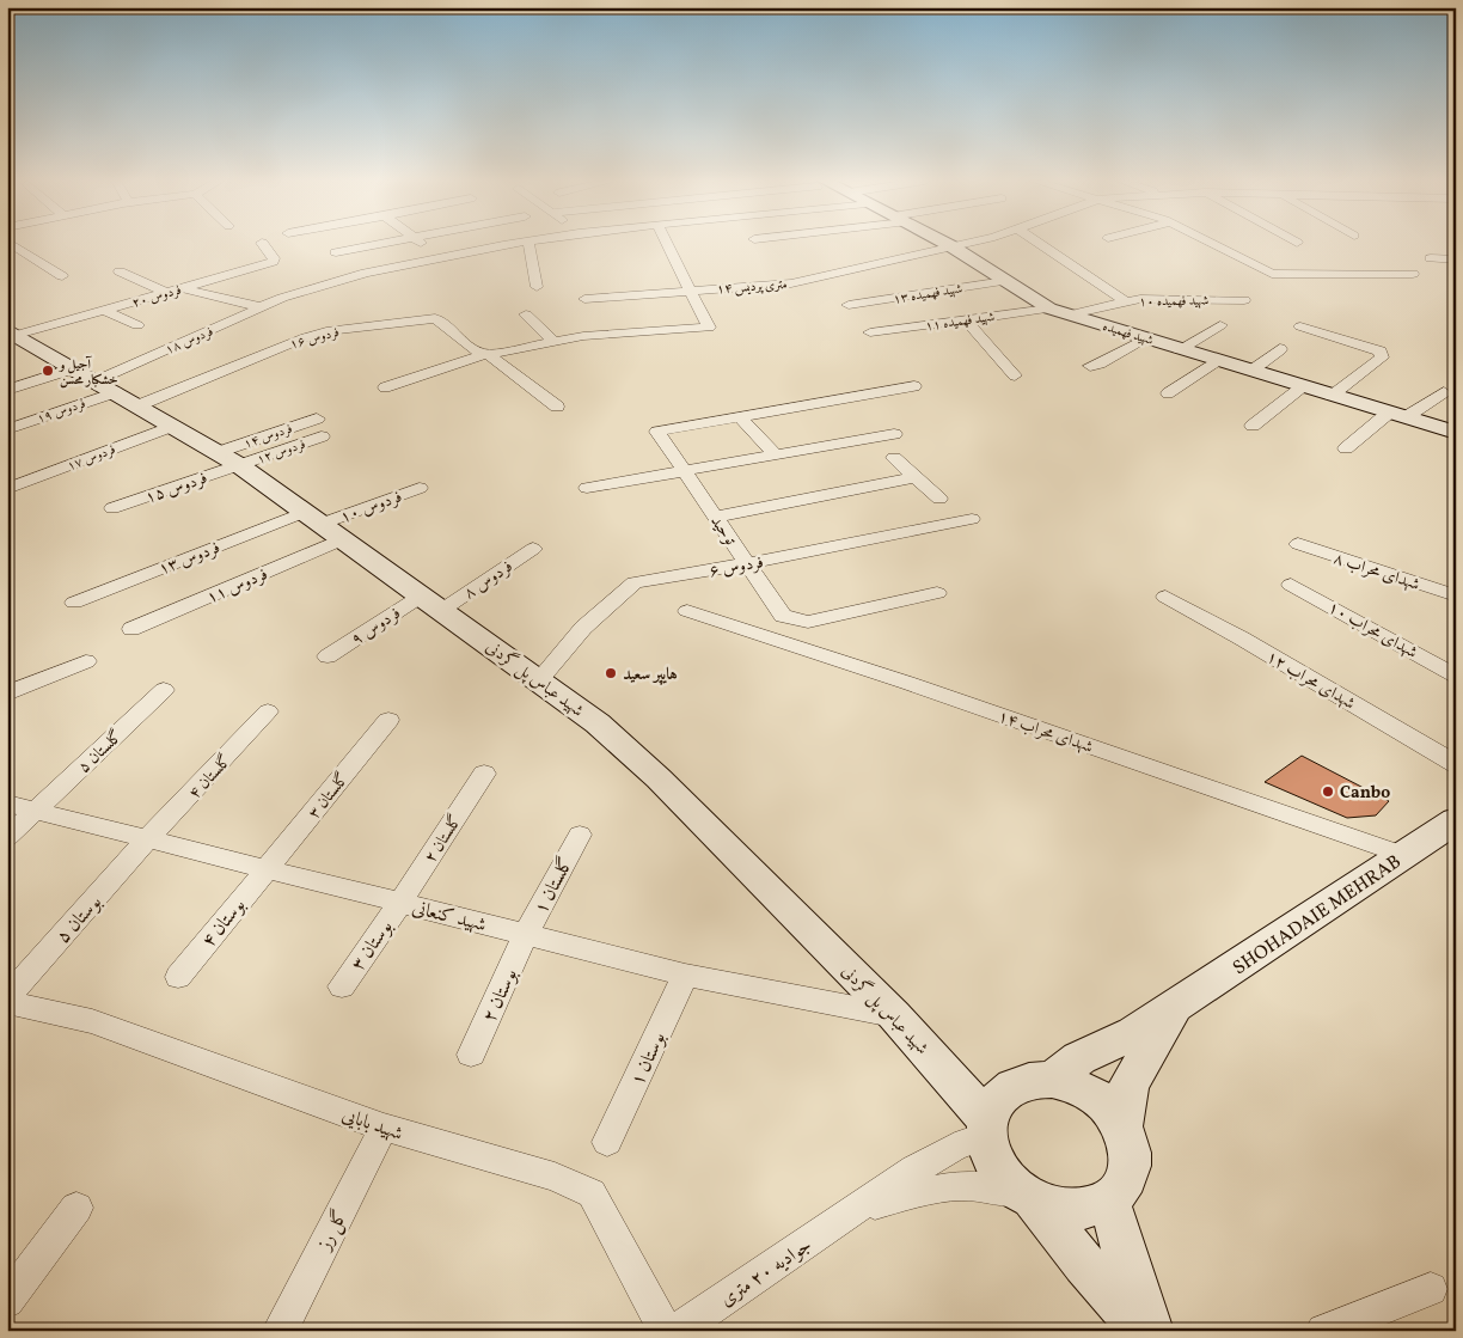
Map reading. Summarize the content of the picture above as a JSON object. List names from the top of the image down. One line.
{"streets":{"street":["۱۴ متری پردیس","شهید فهمیده ۱۳","فردوس ۲۰","شهید فهمیده ۱۰","شهید فهمیده ۱۱","شهید فهمیده","فردوس ۱۶","فردوس ۱۸","فردوس ۱۹","فردوس ۱۴","فردوس ۱۲","فردوس ۱۷","فردوس ۱۵","فردوس ۱۰","توحید","فردوس ۱۳","فردوس ۶","شهدای محراب ۸","فردوس ۸","فردوس ۱۱","فردوس ۹","شهدای محراب ۱۰","شهید عباس پل گردنی","شهدای محراب ۱۲","شهدای محراب ۱۴","گلستان ۵","گلستان ۴","گلستان ۳","گلستان ۲","گلستان ۱","SHOHADAIE MEHRAB","شهید کنعانی","بوستان ۵","بوستان ۴","بوستان ۳","بوستان ۲","بوستان ۱","شهید بابایی","گل رز","جوادیه ۲۰ متری"]},"crossings":[["۱۴ متری پردیس","شهید فهمیده"],["شهید فهمیده ۱۳","شهید فهمیده"],["فردوس ۲۰","شهید عباس پل گردنی"],["شهید فهمیده ۱۰","شهید فهمیده"],["شهید فهمیده ۱۱","شهید فهمیده"],["فردوس ۱۶","فردوس ۱۸"],["فردوس ۱۶","فردوس ۱۹"],["فردوس ۱۶","شهید عباس پل گردنی"],["فردوس ۱۸","فردوس ۱۹"],["فردوس ۱۸","شهید عباس پل گردنی"],["فردوس ۱۹","شهید عباس پل گردنی"],["فردوس ۱۴","فردوس ۱۲"],["فردوس ۱۴","فردوس ۱۵"],["فردوس ۱۴","شهید عباس پل گردنی"],["فردوس ۱۲","فردوس ۱۵"],["فردوس ۱۲","شهید عباس پل گردنی"],["فردوس ۱۷","شهید عباس پل گردنی"],["فردوس ۱۵","شهید عباس پل گردنی"],["فردوس ۱۰","فردوس ۱۳"],["فردوس ۱۰","فردوس ۱۱"],["فردوس ۱۰","شهید عباس پل گردنی"],["توحید","فردوس ۶"],["فردوس ۱۳","فردوس ۱۱"],["فردوس ۱۳","شهید عباس پل گردنی"],["فردوس ۶","شهید عباس پل گردنی"],["فردوس ۸","فردوس ۹"],["فردوس ۸","شهید عباس پل گردنی"],["فردوس ۱۱","شهید عباس پل گردنی"],["فردوس ۹","شهید عباس پل گردنی"],["شهید عباس پل گردنی","SHOHADAIE MEHRAB"],["شهید عباس پل گردنی","شهید کنعانی"],["شهید عباس پل گردنی","جوادیه ۲۰ متری"],["شهدای محراب ۱۴","SHOHADAIE MEHRAB"],["گلستان ۵","شهید کنعانی"],["گلستان ۴","شهید کنعانی"],["گلستان ۴","بوستان ۵"],["گلستان ۳","شهید کنعانی"],["گلستان ۳","بوستان ۴"],["گلستان ۲","شهید کنعانی"],["گلستان ۲","بوستان ۳"],["گلستان ۱","شهید کنعانی"],["گلستان ۱","بوستان ۲"],["SHOHADAIE MEHRAB","جوادیه ۲۰ متری"],["شهید کنعانی","بوستان ۵"],["شهید کنعانی","بوستان ۴"],["شهید کنعانی","بوستان ۳"],["شهید کنعانی","بوستان ۲"],["شهید کنعانی","بوستان ۱"],["بوستان ۵","شهید بابایی"],["شهید بابایی","گل رز"]],"places":["آجیل و خشکبار محسن","هایپر سعید","Canbo"]}
